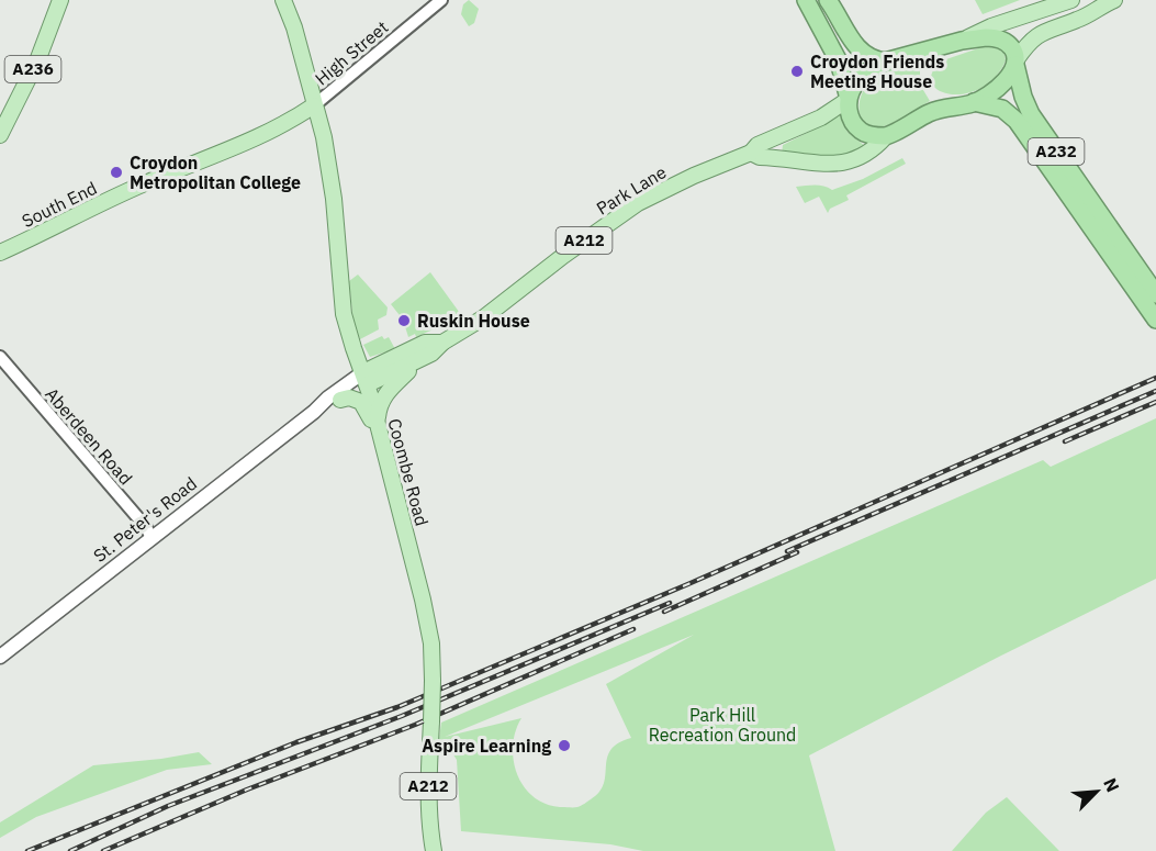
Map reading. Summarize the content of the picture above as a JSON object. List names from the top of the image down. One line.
{"streets":{"highway":["A232"],"main road":["A236","Park Lane","South End","A212","Coombe Road","St. Peter's Road"],"street":["High Street","Aberdeen Road"]},"crossings":[["High Street","South End"],["High Street","A212"],["High Street","Coombe Road"],["Park Lane","Coombe Road"],["Park Lane","St. Peter's Road"],["South End","A212"],["South End","Coombe Road"],["A212","Coombe Road"],["Aberdeen Road","St. Peter's Road"],["Coombe Road","St. Peter's Road"]],"parks":["Park Hill Recreation Ground"],"places":["Croydon Friends Meeting House","Croydon Metropolitan College","Ruskin House","Aspire Learning"],"north":"top right"}
